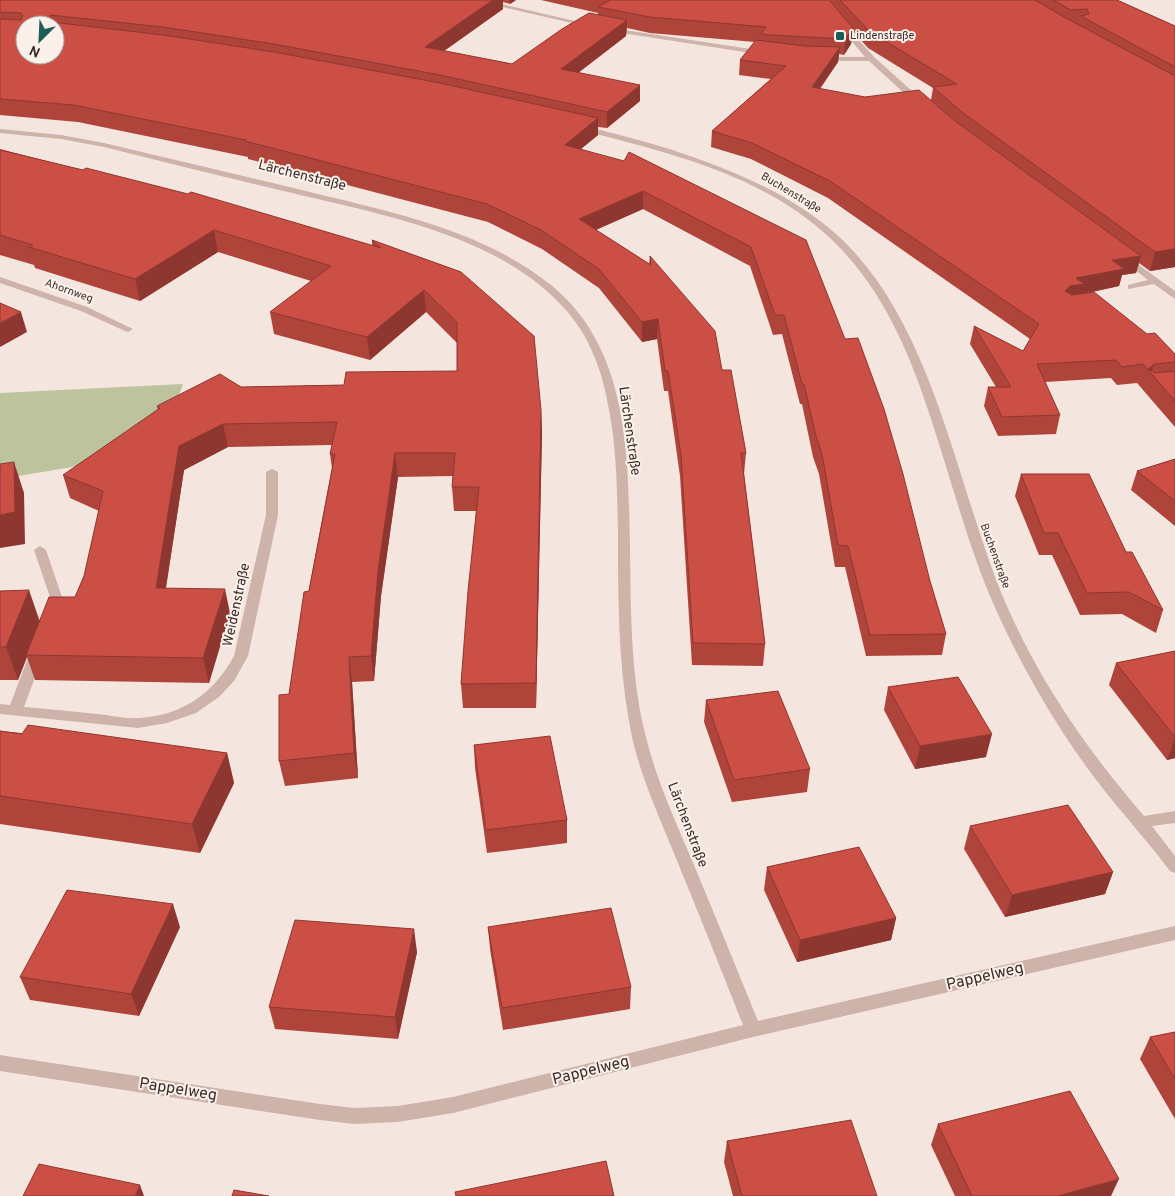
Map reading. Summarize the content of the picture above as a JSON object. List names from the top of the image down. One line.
{"streets":{"street":["Lärchenstraße","Buchenstraße","Ahornweg","Weidenstraße","Pappelweg"]},"crossings":[["Lärchenstraße","Pappelweg"]],"places":{"transit":["Lindenstraße"]},"north":"bottom left"}
